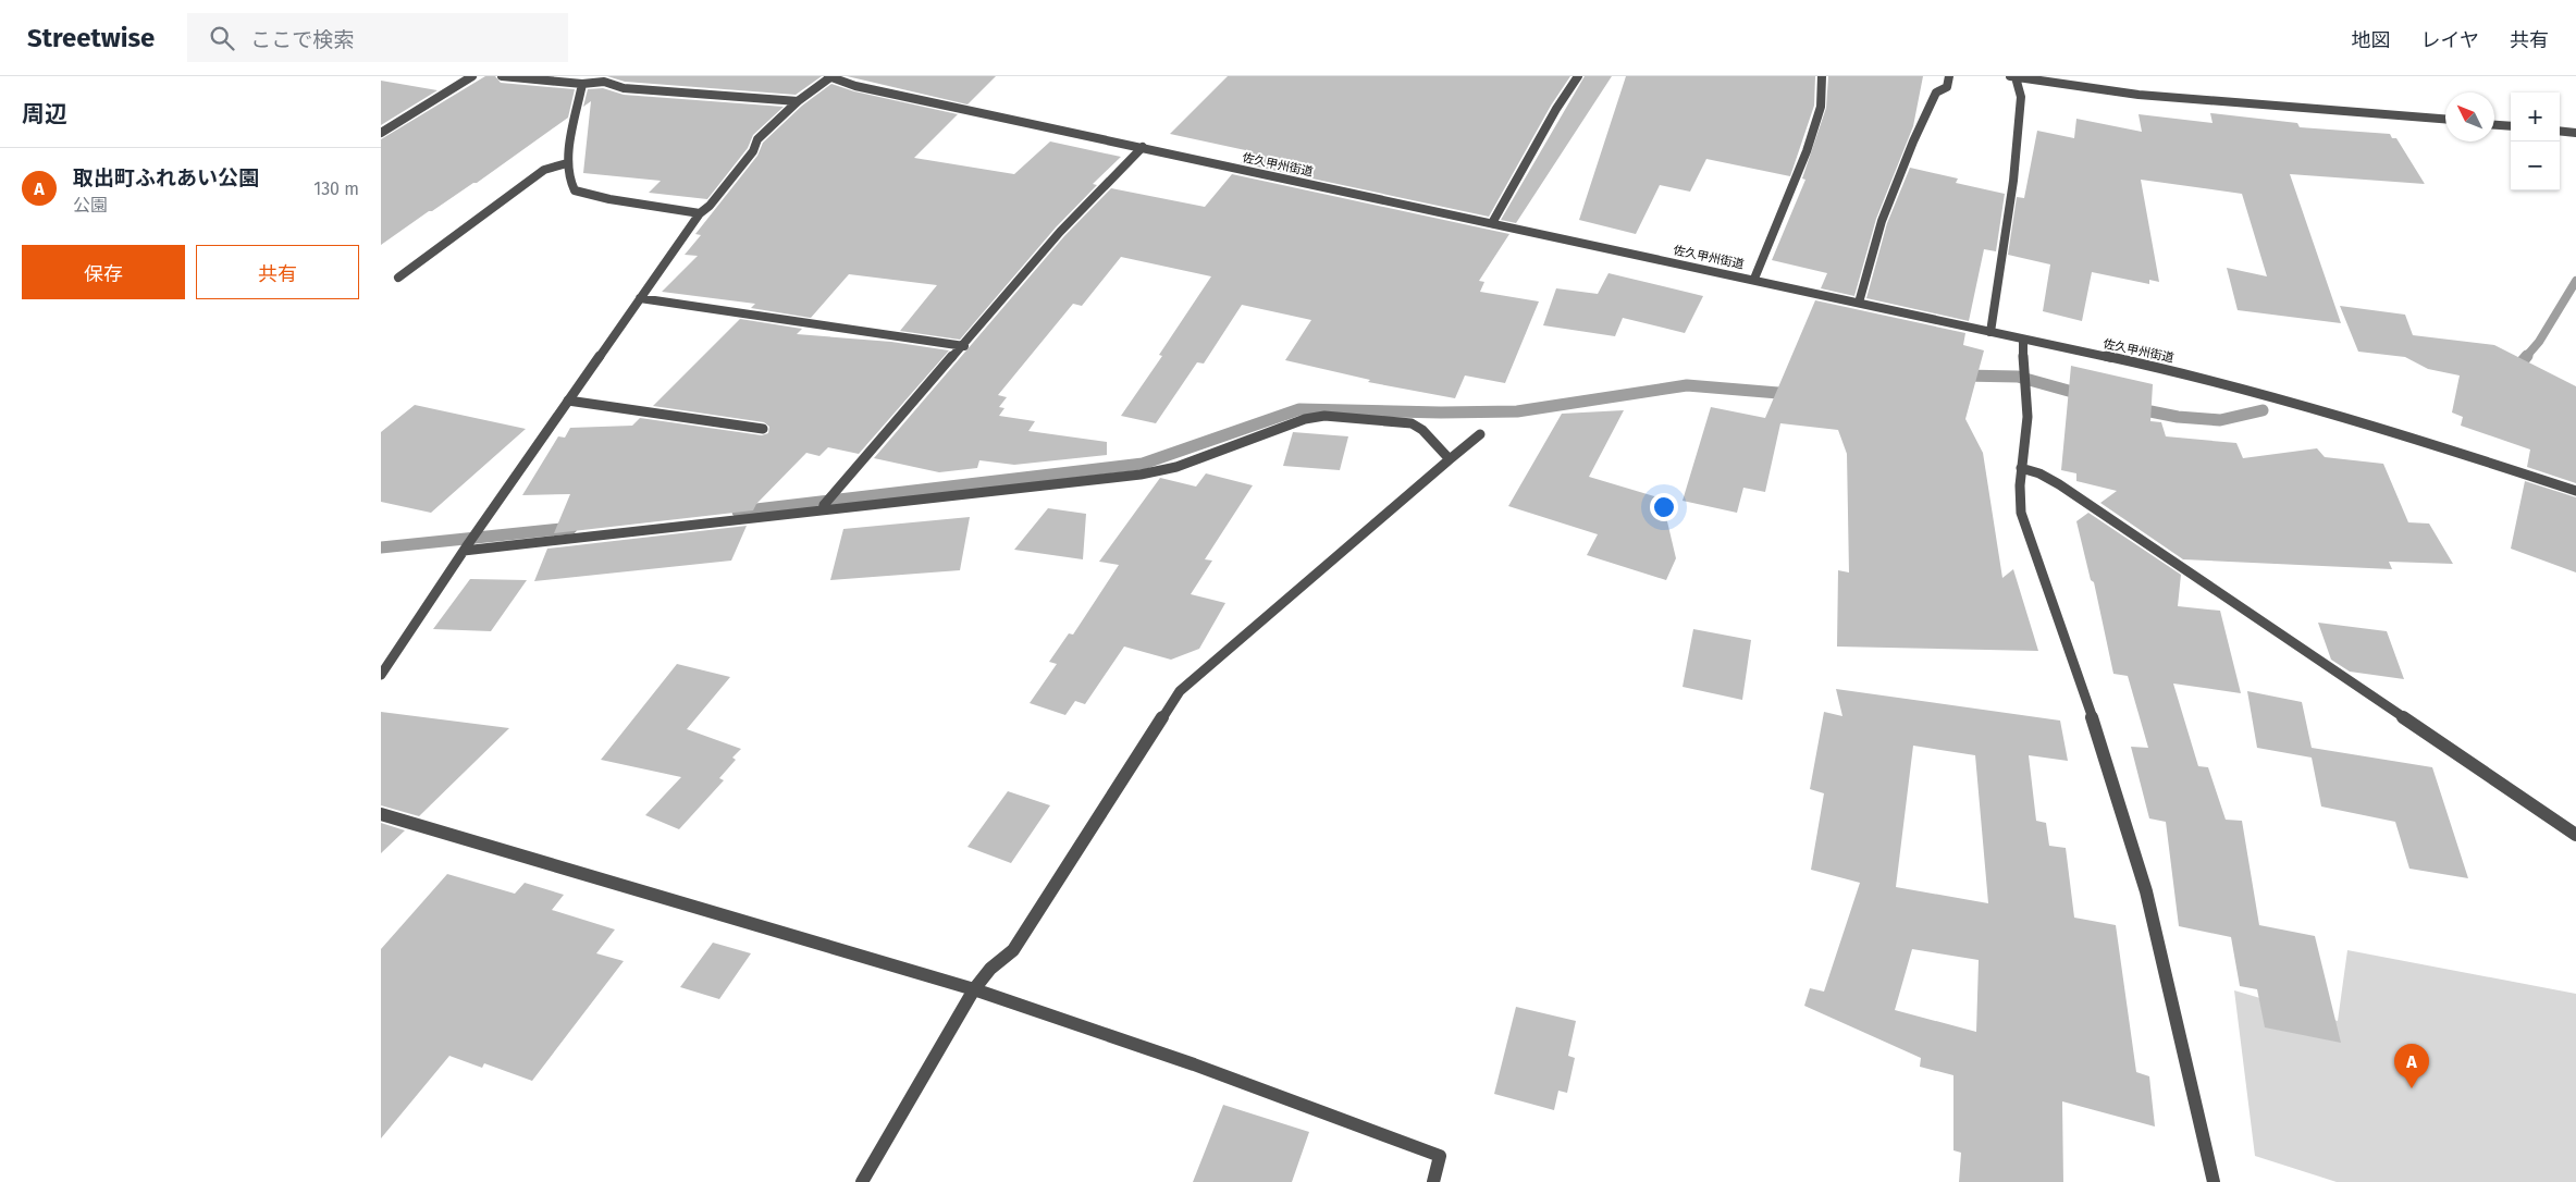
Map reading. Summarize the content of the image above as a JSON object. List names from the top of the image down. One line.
{"streets":{"street":["佐久甲州街道"]},"north":"top left","page":{"header":"Streetwise","search":"ここで検索","nav":["地図","レイヤ","共有"],"heading":"周辺","map_buttons":["+","−"],"list":[{"mark":"A","name":"取出町ふれあい公園","note":"公園","value":"130 m"}],"buttons":["保存","共有"],"pins":"A"}}
